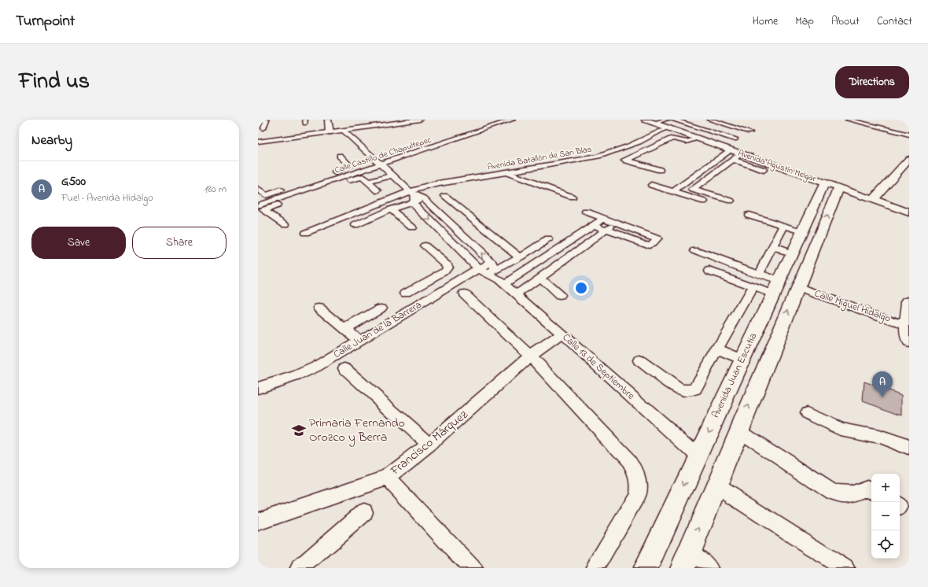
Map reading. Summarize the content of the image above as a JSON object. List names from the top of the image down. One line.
{"streets":{"main road":["Avenida Agustín Melgar","Avenida Juan Escutia"],"street":["Calle Castillo de Chapultepec","Avenida Batallón de San Blas","Calle Miguel Hidalgo","Calle Juan de la Barrera","Calle 13 de Septiembre","Francisco Márquez"]},"crossings":[["Calle Castillo de Chapultepec","Calle 13 de Septiembre"],["Avenida Batallón de San Blas","Avenida Agustín Melgar"],["Avenida Batallón de San Blas","Calle 13 de Septiembre"],["Avenida Agustín Melgar","Avenida Juan Escutia"],["Calle Juan de la Barrera","Calle 13 de Septiembre"],["Calle 13 de Septiembre","Avenida Juan Escutia"],["Calle 13 de Septiembre","Francisco Márquez"]],"places":{"school or university":["Primaria Fernando Orozco y Berra"]},"page":{"header":"Turnpoint","nav":["Home","Map","About","Contact"],"title":"Find us","buttons":["Directions",["Save","Share"]],"heading":"Nearby","list":[{"mark":"A","name":"G500","note":"Fuel · Avenida Hidalgo","value":"180 m"}],"pins":"A","map_buttons":["+","−"]}}
